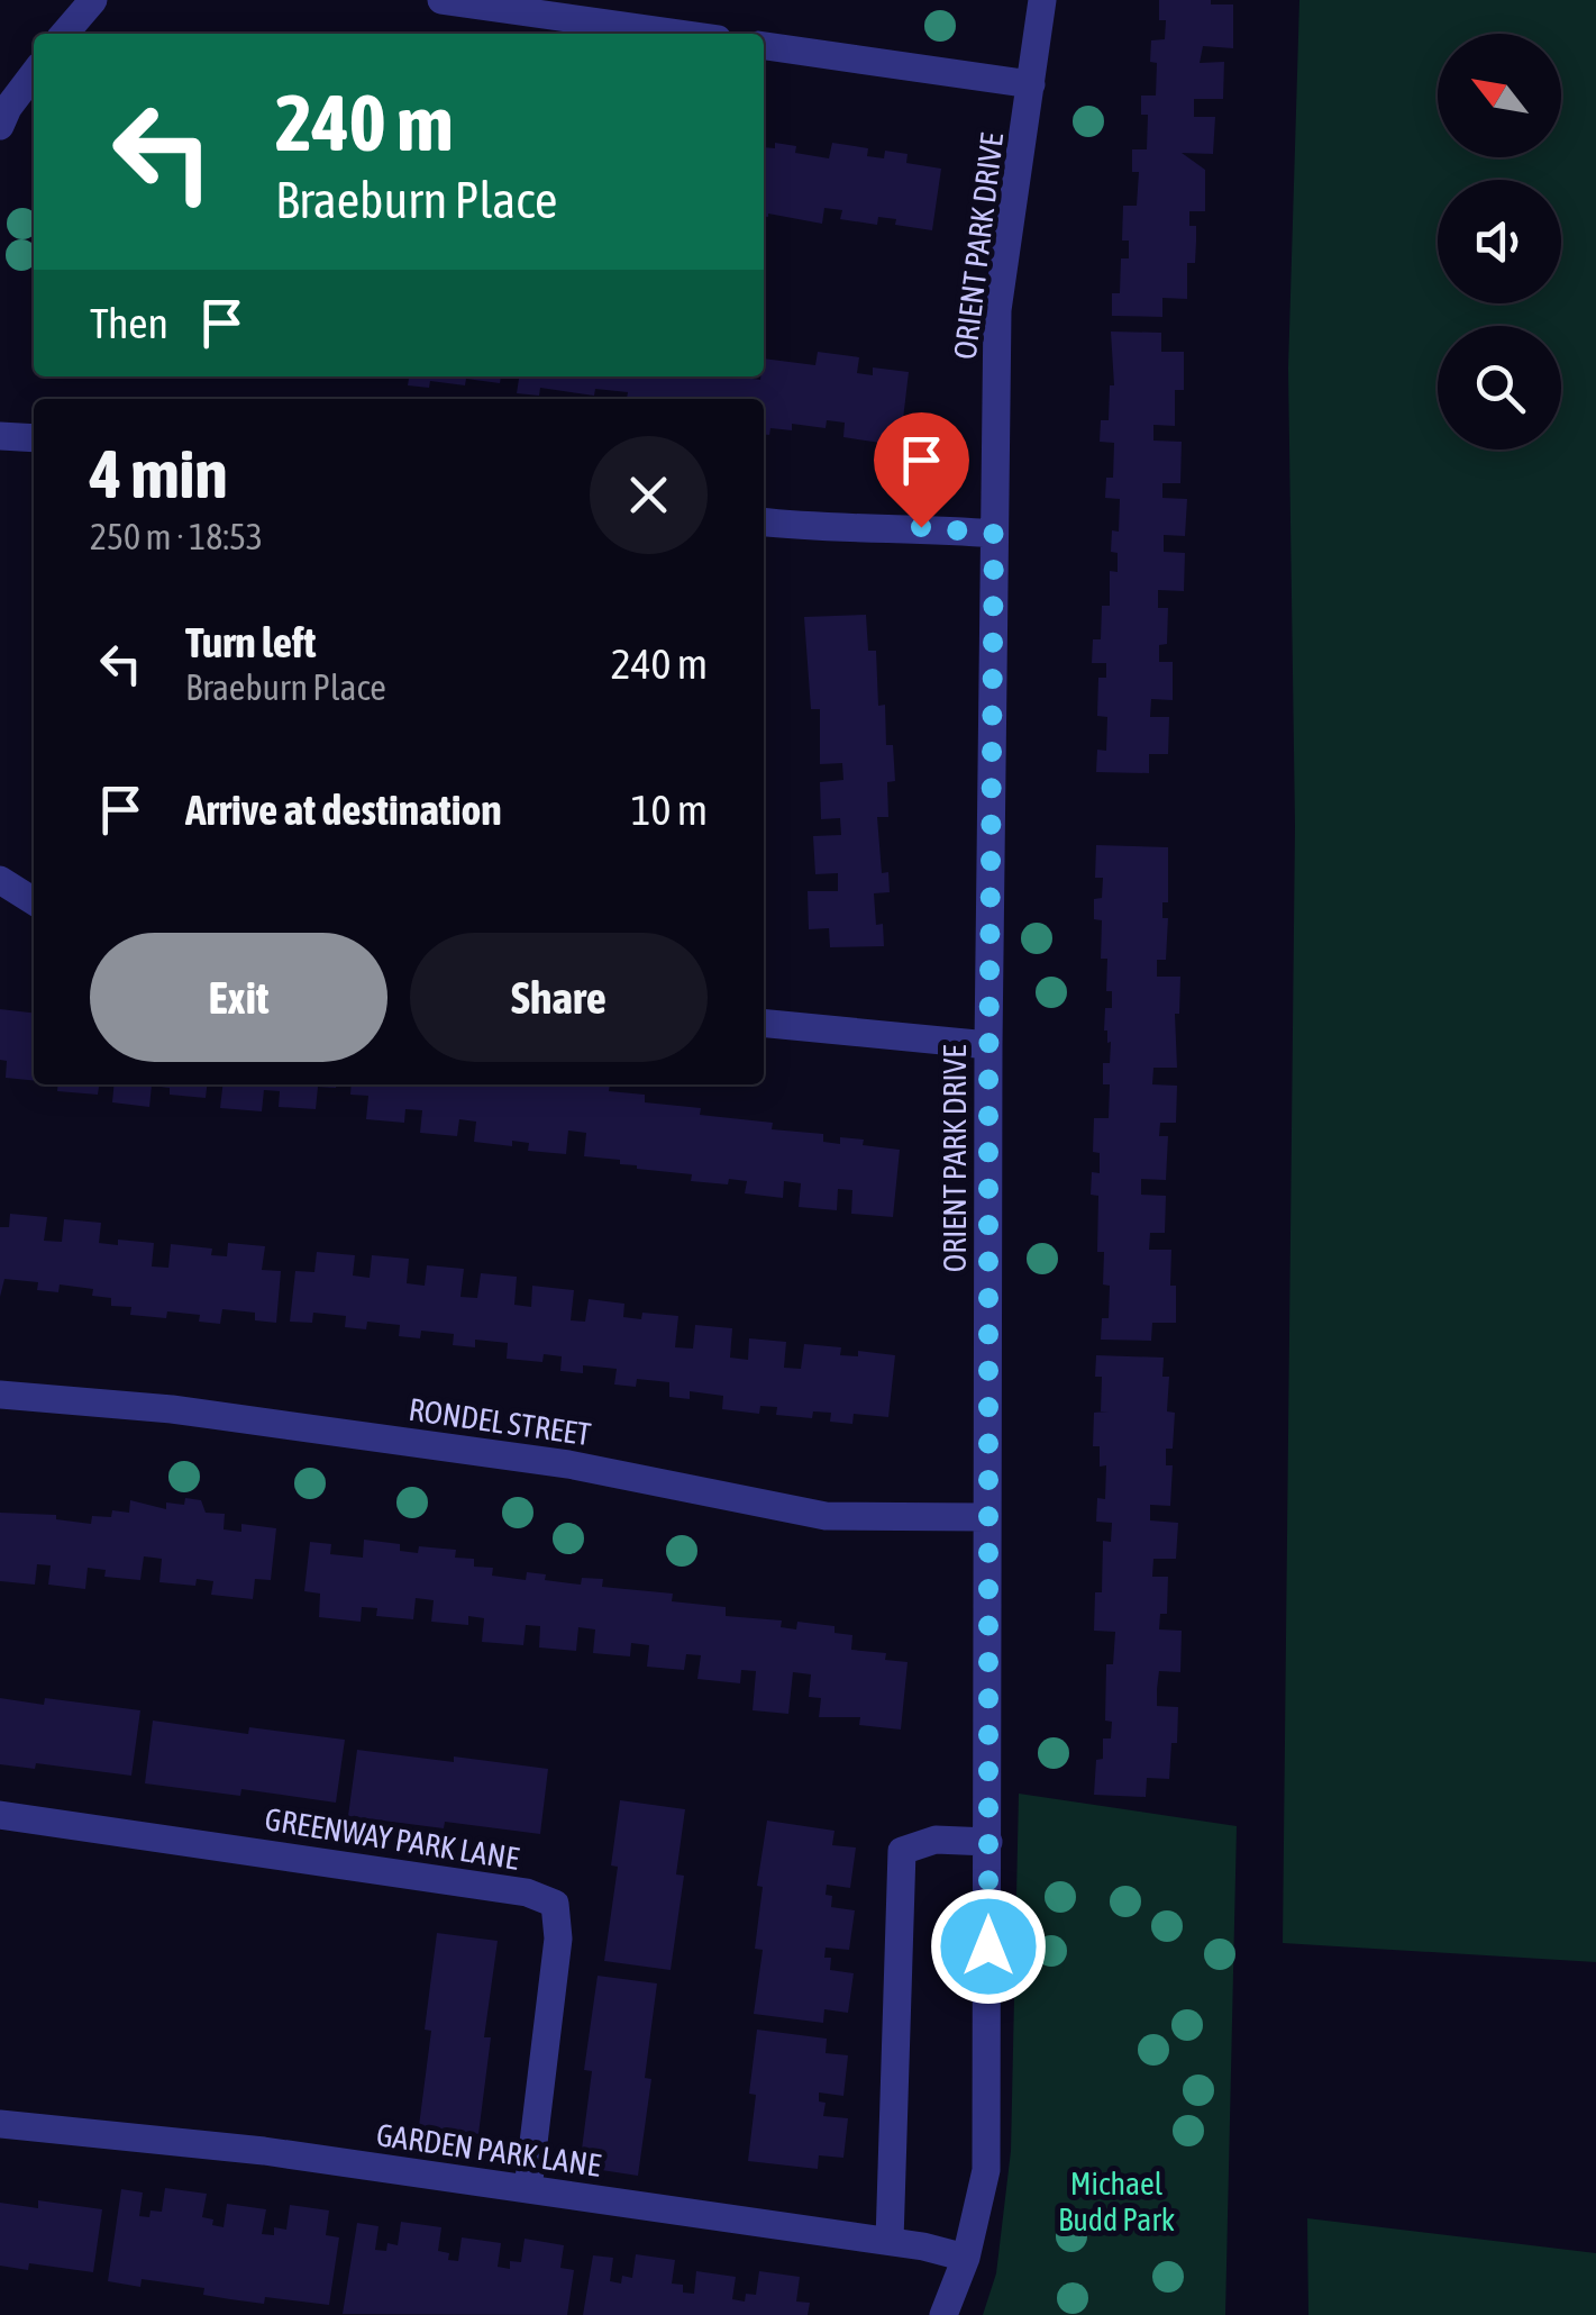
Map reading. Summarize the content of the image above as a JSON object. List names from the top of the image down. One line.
{"streets":{"street":["ORIENT PARK DRIVE","RONDEL STREET","GREENWAY PARK LANE","GARDEN PARK LANE"]},"crossings":[["ORIENT PARK DRIVE","RONDEL STREET"],["ORIENT PARK DRIVE","GARDEN PARK LANE"],["GREENWAY PARK LANE","GARDEN PARK LANE"]],"parks":["Michael Budd Park"],"north":"top left","page":{"turn":["240 m","Braeburn Place"],"then":"Then","heading":["4 min","250 m · 18:53"],"list":[{"name":"Turn left","note":"Braeburn Place","value":"240 m"},{"name":"Arrive at destination","value":"10 m"}],"buttons":["Exit","Share"]}}
